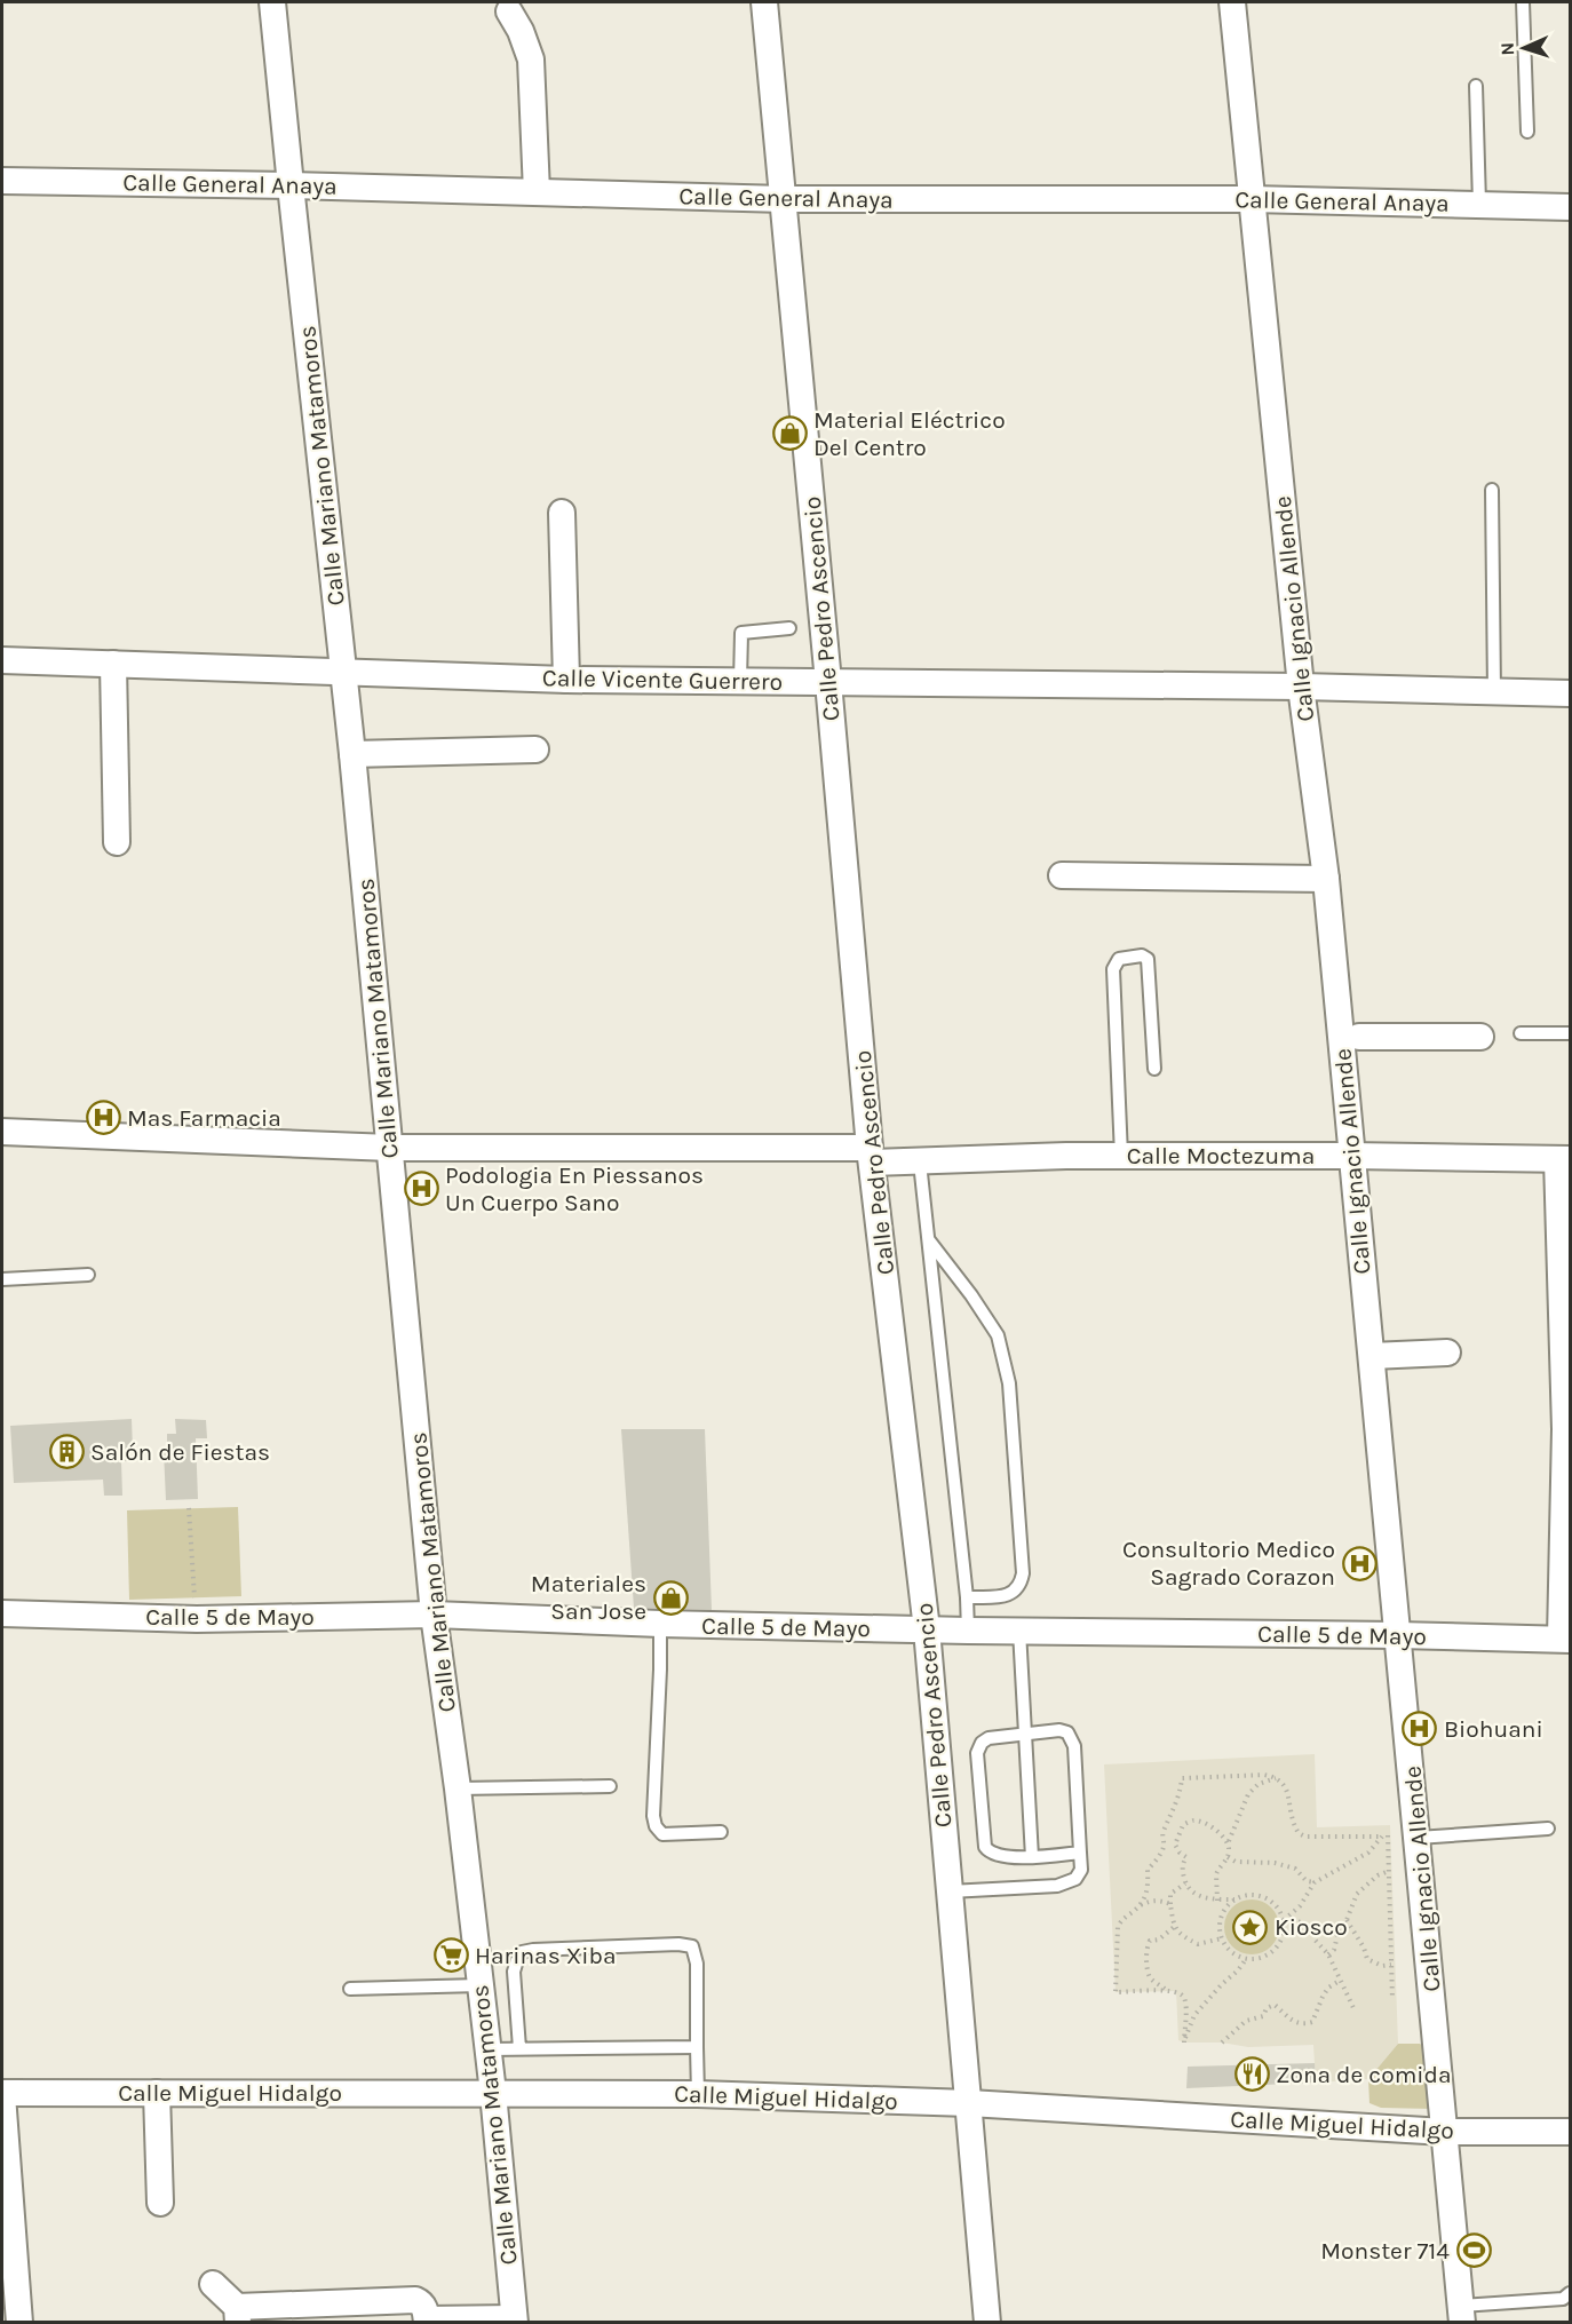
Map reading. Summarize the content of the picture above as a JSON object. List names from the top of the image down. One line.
{"streets":{"street":["Calle General Anaya","Calle Mariano Matamoros","Calle Pedro Ascencio","Calle Ignacio Allende","Calle Vicente Guerrero","Calle Moctezuma","Calle 5 de Mayo","Calle Miguel Hidalgo"]},"crossings":[["Calle General Anaya","Calle Mariano Matamoros"],["Calle General Anaya","Calle Pedro Ascencio"],["Calle General Anaya","Calle Ignacio Allende"],["Calle Mariano Matamoros","Calle Vicente Guerrero"],["Calle Mariano Matamoros","Calle Moctezuma"],["Calle Mariano Matamoros","Calle 5 de Mayo"],["Calle Mariano Matamoros","Calle Miguel Hidalgo"],["Calle Pedro Ascencio","Calle Vicente Guerrero"],["Calle Pedro Ascencio","Calle Moctezuma"],["Calle Pedro Ascencio","Calle 5 de Mayo"],["Calle Pedro Ascencio","Calle Miguel Hidalgo"],["Calle Ignacio Allende","Calle Vicente Guerrero"],["Calle Ignacio Allende","Calle Moctezuma"],["Calle Ignacio Allende","Calle 5 de Mayo"],["Calle Ignacio Allende","Calle Miguel Hidalgo"]],"places":{"shop":["Material Eléctrico Del Centro","Materiales San Jose"],"hospital":["Mas Farmacia","Podologia En Piessanos Un Cuerpo Sano","Consultorio Medico Sagrado Corazon","Biohuani"],"building":["Salón de Fiestas"],"place":["Kiosco"],"supermarket":["Harinas Xiba"],"restaurant":["Zona de comida"],"sports":["Monster 714"]},"north":"left"}
